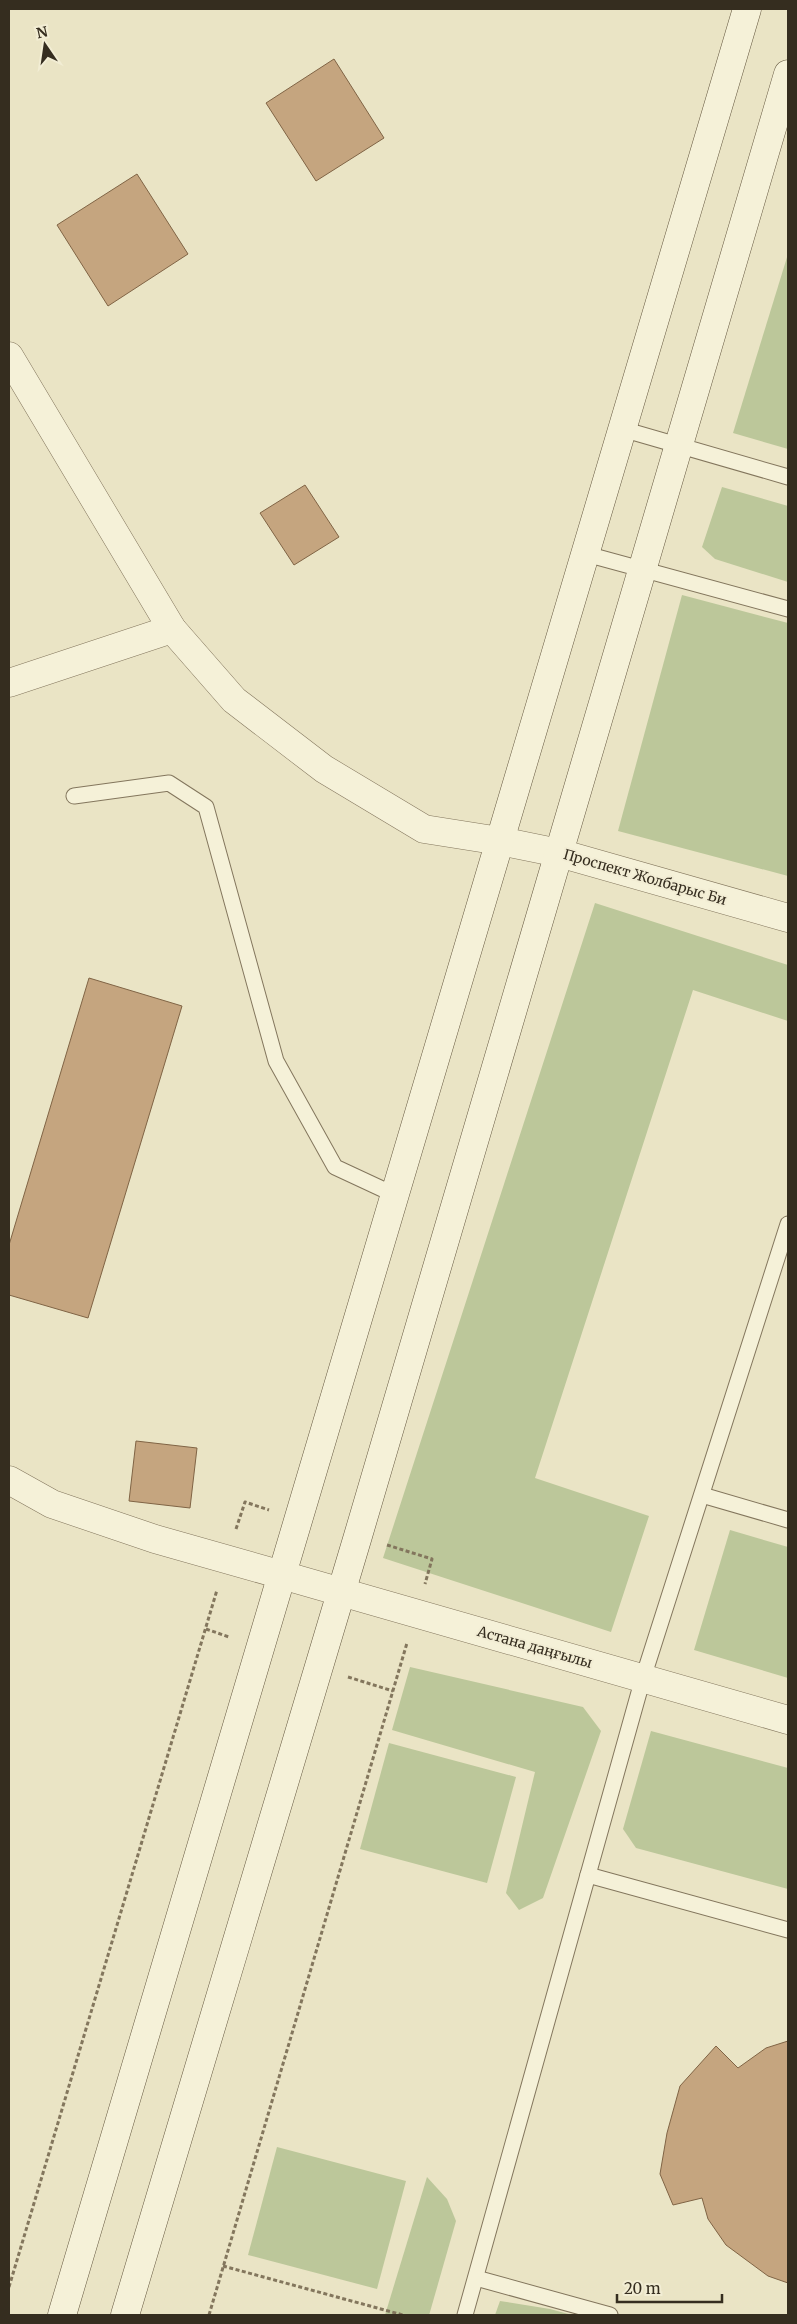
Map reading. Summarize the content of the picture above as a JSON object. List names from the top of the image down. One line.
{"streets":{"main road":["Проспект Жолбарыс Би","Астана даңғылы"]},"scale_bar":"20 m","north":"top"}
